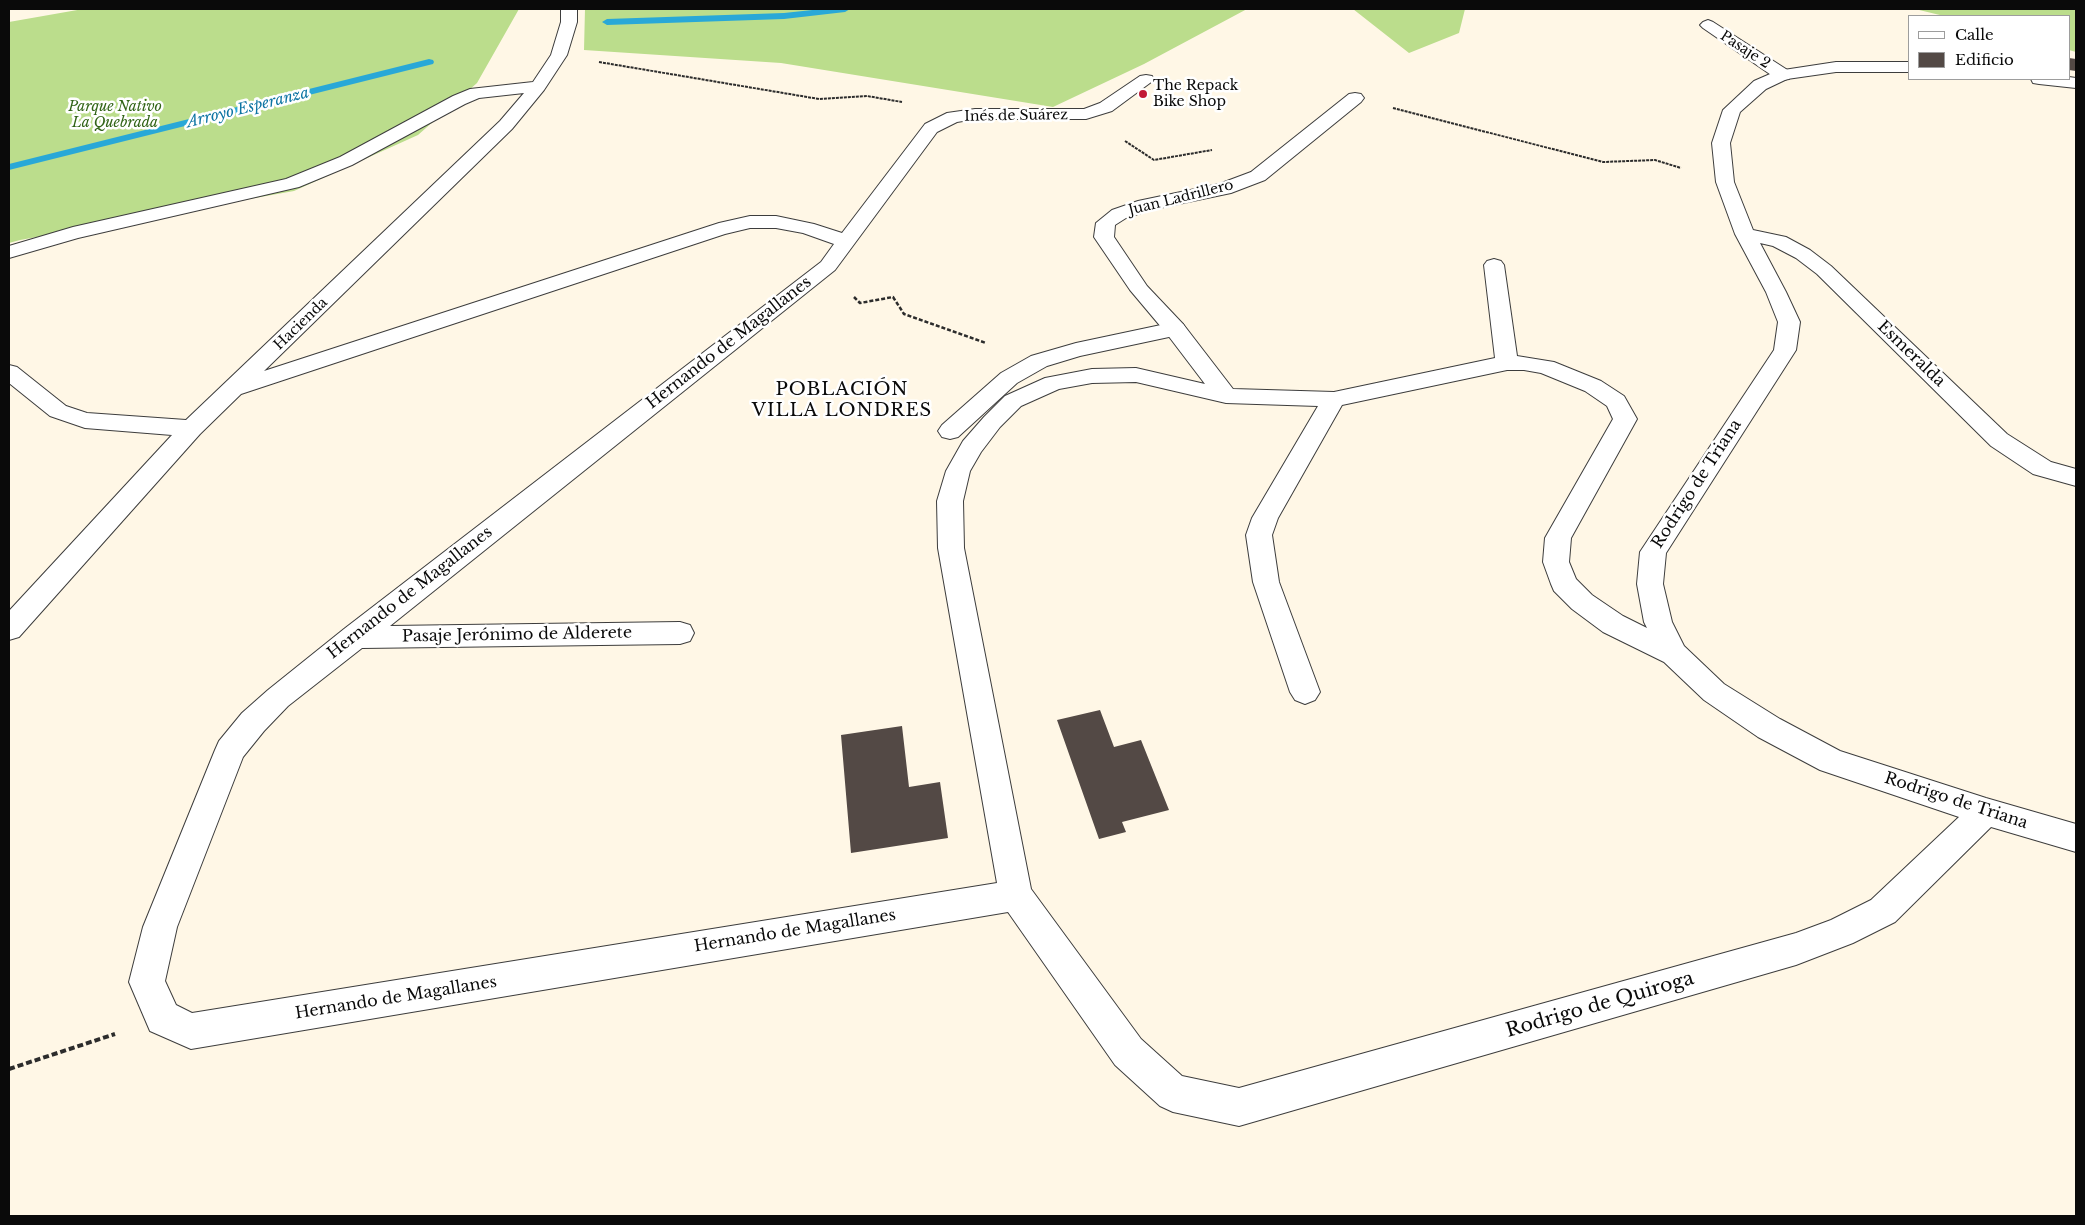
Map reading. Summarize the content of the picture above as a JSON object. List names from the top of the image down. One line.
{"streets":{"street":["Pasaje 2","Inés de Suárez","Juan Ladrillero","Hacienda","Hernando de Magallanes","Esmeralda","Rodrigo de Triana","Pasaje Jerónimo de Alderete","Rodrigo de Quiroga"]},"crossings":[["Pasaje 2","Rodrigo de Triana"],["Inés de Suárez","Hernando de Magallanes"],["Hernando de Magallanes","Pasaje Jerónimo de Alderete"],["Hernando de Magallanes","Rodrigo de Quiroga"],["Esmeralda","Rodrigo de Triana"],["Rodrigo de Triana","Rodrigo de Quiroga"]],"districts":["POBLACIÓN VILLA LONDRES"],"water":["Arroyo Esperanza"],"parks":["Parque Nativo La Quebrada"],"places":["The Repack Bike Shop"],"legend":["Calle","Edificio"]}
